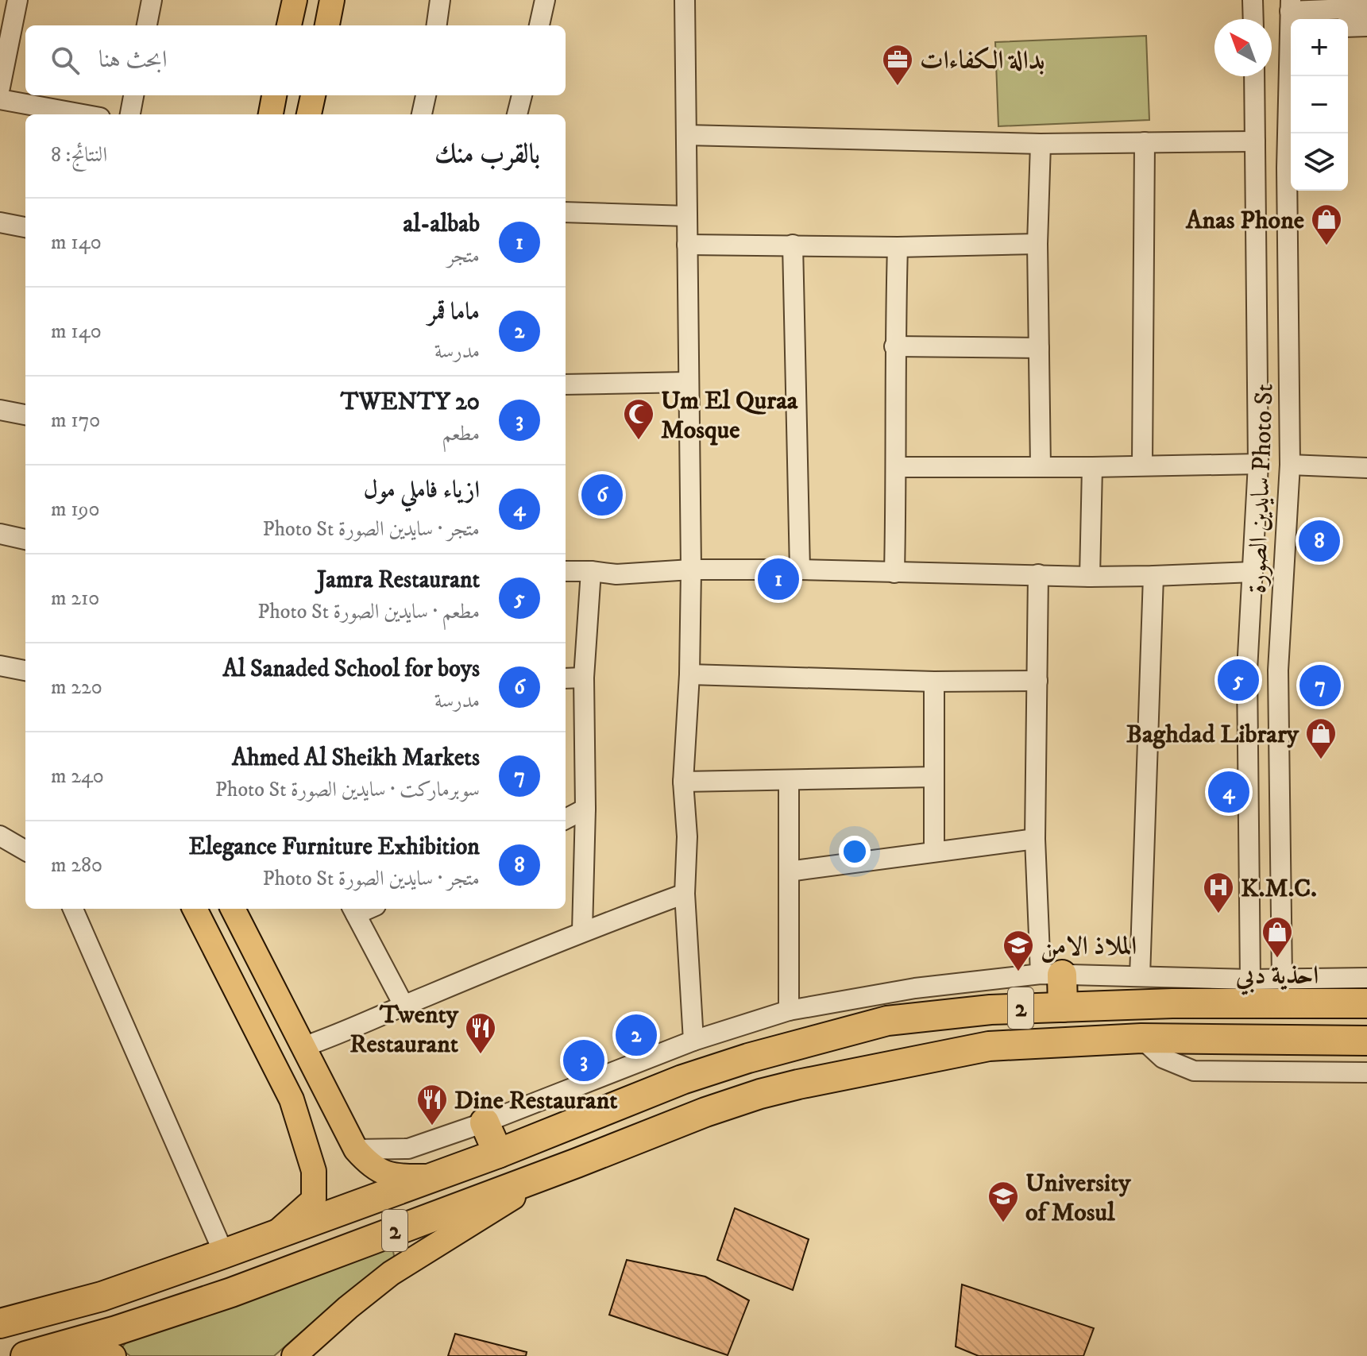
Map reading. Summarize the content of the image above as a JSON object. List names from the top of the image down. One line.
{"streets":{"highway":["2"],"street":["سايدين الصورة Photo St"]},"places":{"office":["بدالة الكفاءات"],"shop":["Anas Phone","Baghdad Library","احذية دبي"],"mosque":["Um El Quraa Mosque"],"hospital":["K.M.C."],"school or university":["الملاذ الامن","University of Mosul"],"restaurant":["Twenty Restaurant","Dine Restaurant"]},"north":"top left","page":{"map_buttons":["+","−"],"search":"ابحث هنا","heading":["بالقرب منك","النتائج: 8"],"list":[{"mark":"1","name":"al-albab","note":"متجر","value":"140 m"},{"mark":"2","name":"ماما قمر","note":"مدرسة","value":"140 m"},{"mark":"3","name":"TWENTY 20","note":"مطعم","value":"170 m"},{"mark":"4","name":"ازياء فاملي مول","note":"متجر · سايدين الصورة Photo St","value":"190 m"},{"mark":"5","name":"Jamra Restaurant","note":"مطعم · سايدين الصورة Photo St","value":"210 m"},{"mark":"6","name":"Al Sanaded School for boys","note":"مدرسة","value":"220 m"},{"mark":"7","name":"Ahmed Al Sheikh Markets","note":"سوبرماركت · سايدين الصورة Photo St","value":"240 m"},{"mark":"8","name":"Elegance Furniture Exhibition","note":"متجر · سايدين الصورة Photo St","value":"280 m"}],"pins":["6","8","1","5","7","4","2","3"]}}
